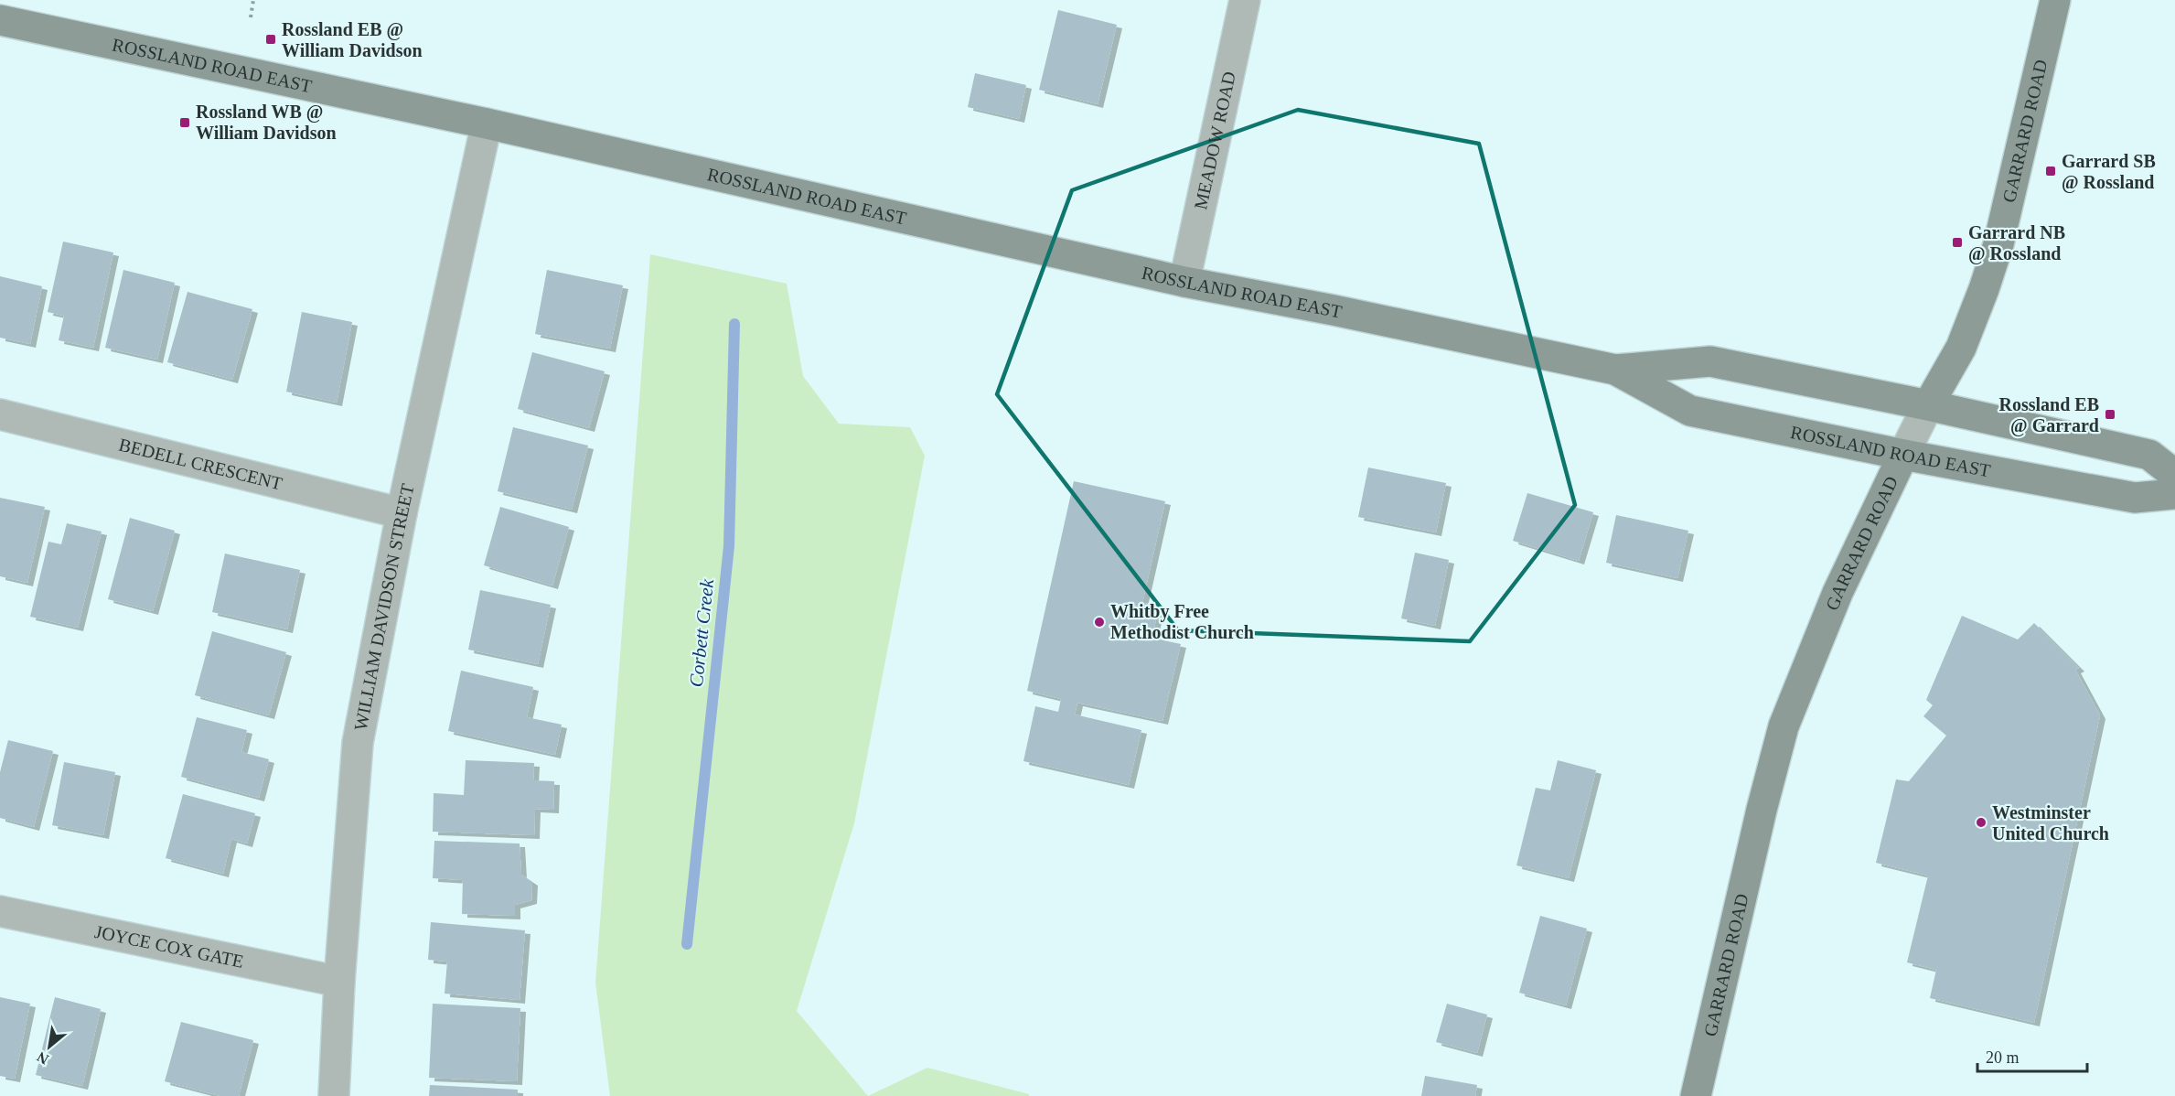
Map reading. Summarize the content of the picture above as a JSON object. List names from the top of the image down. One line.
{"streets":{"main road":["ROSSLAND ROAD EAST","GARRARD ROAD"],"street":["MEADOW ROAD","BEDELL CRESCENT","WILLIAM DAVIDSON STREET","JOYCE COX GATE"]},"crossings":[["ROSSLAND ROAD EAST","GARRARD ROAD"],["ROSSLAND ROAD EAST","MEADOW ROAD"],["ROSSLAND ROAD EAST","WILLIAM DAVIDSON STREET"],["BEDELL CRESCENT","WILLIAM DAVIDSON STREET"],["WILLIAM DAVIDSON STREET","JOYCE COX GATE"]],"water":["Corbett Creek"],"places":{"transit":["Rossland EB @ William Davidson","Rossland WB @ William Davidson","Garrard SB @ Rossland","Garrard NB @ Rossland","Rossland EB @ Garrard"],"other":["Whitby Free Methodist Church","Westminster United Church"]},"scale_bar":"20 m","north":"bottom left"}
